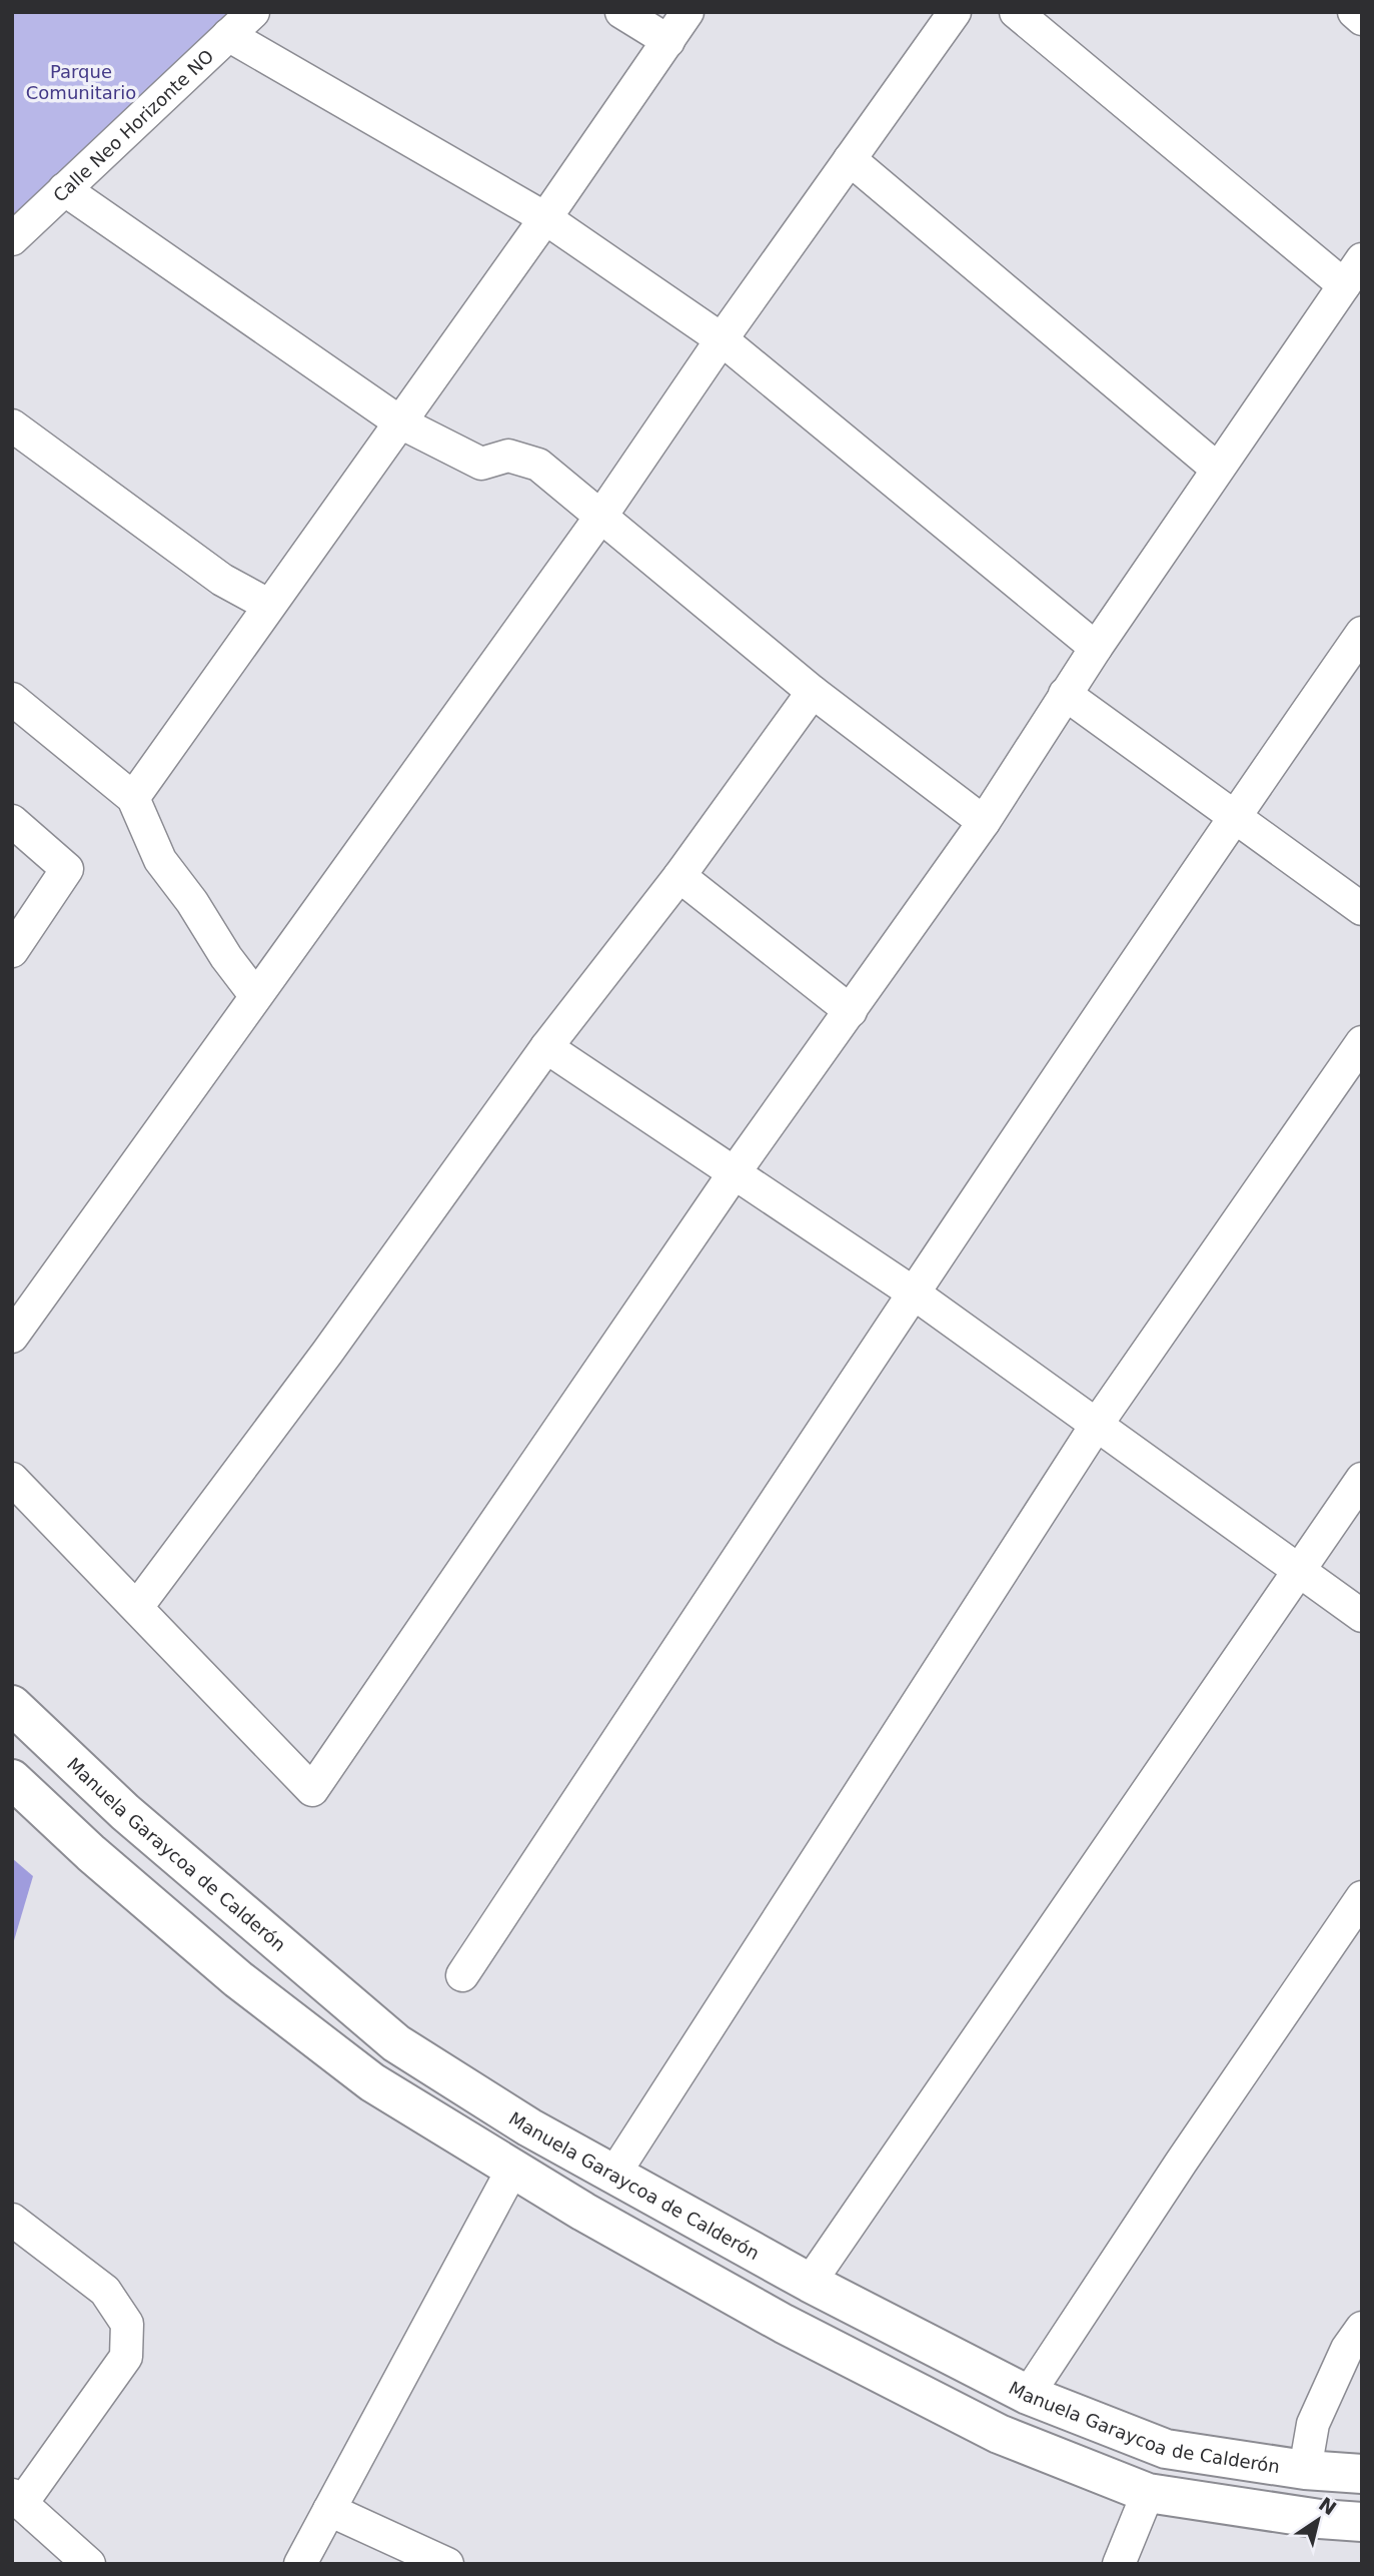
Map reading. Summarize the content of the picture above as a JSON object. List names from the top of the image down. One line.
{"streets":{"street":["Calle Neo Horizonte NO","Manuela Garaycoa de Calderón"]},"parks":["Parque Comunitario"],"north":"top right"}
